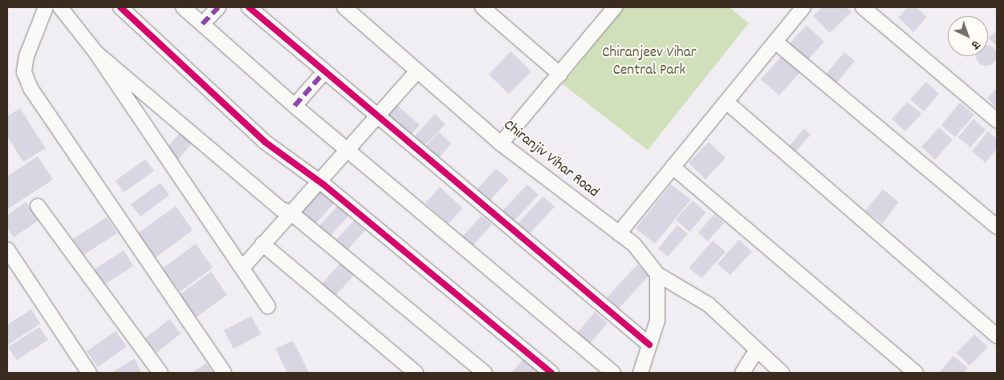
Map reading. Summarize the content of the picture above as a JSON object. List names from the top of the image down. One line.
{"streets":{"street":["Chiranjiv Vihar Road"]},"parks":["Chiranjeev Vihar Central Park"],"north":"bottom right"}
